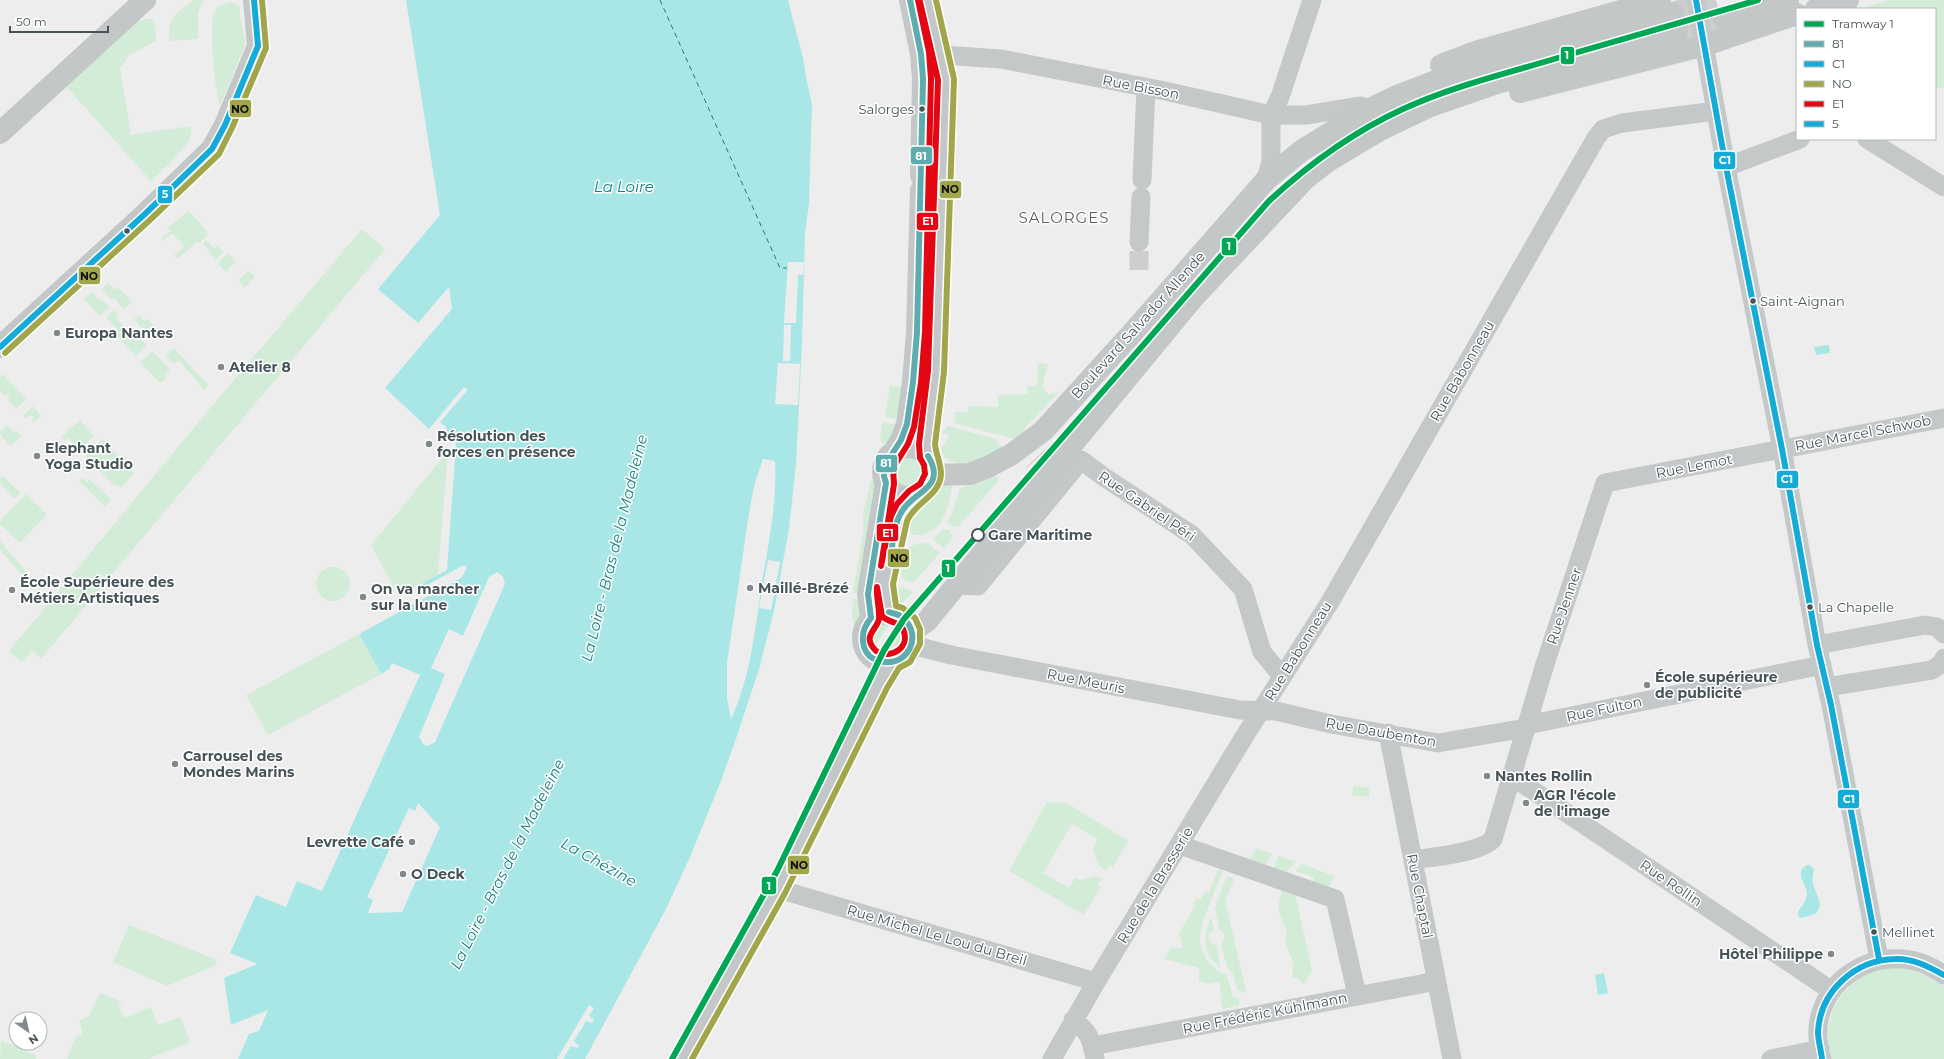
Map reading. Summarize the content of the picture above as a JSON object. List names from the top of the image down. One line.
{"streets":{"main road":["Boulevard Salvador Allende"],"street":["Rue Bisson","Rue Babonneau","Rue Marcel Schwob","Rue Lemot","Rue Gabriel Péri","Rue Jenner","Rue Meuris","Rue Fulton","Rue Daubenton","Rue Rollin","Rue de la Brasserie","Rue Chaptal","Rue Michel Le Lou du Breil","Rue Frédéric Kühlmann"]},"crossings":[["Boulevard Salvador Allende","Rue Gabriel Péri"],["Boulevard Salvador Allende","Rue Meuris"],["Rue Babonneau","Rue Gabriel Péri"],["Rue Babonneau","Rue Meuris"],["Rue Babonneau","Rue Daubenton"],["Rue Babonneau","Rue de la Brasserie"],["Rue Marcel Schwob","Rue Lemot"],["Rue Lemot","Rue Jenner"],["Rue Jenner","Rue Fulton"],["Rue Jenner","Rue Daubenton"],["Rue Jenner","Rue Rollin"],["Rue Jenner","Rue Chaptal"],["Rue Meuris","Rue Daubenton"],["Rue Meuris","Rue de la Brasserie"],["Rue Fulton","Rue Daubenton"],["Rue Daubenton","Rue de la Brasserie"],["Rue Daubenton","Rue Chaptal"],["Rue de la Brasserie","Rue Michel Le Lou du Breil"],["Rue Chaptal","Rue Frédéric Kühlmann"]],"districts":["SALORGES"],"water":["La Loire","La Loire - Bras de la Madeleine","La Chézine"],"places":["Salorges","Saint-Aignan","Europa Nantes","Atelier 8","Résolution des forces en présence","Elephant Yoga Studio","Gare Maritime","Maillé-Brézé","École Supérieure des Métiers Artistiques","On va marcher sur la lune","La Chapelle","École supérieure de publicité","Carrousel des Mondes Marins","Nantes Rollin","AGR l'école de l'image","Levrette Café","O Deck","Mellinet","Hôtel Philippe"],"lines":["tram line 1","transit line 81","transit line C1","transit line NO","transit line E1","transit line 5"],"legend":["Tramway 1","81","C1","NO","E1","5"],"scale_bar":"50 m","north":"bottom right"}
